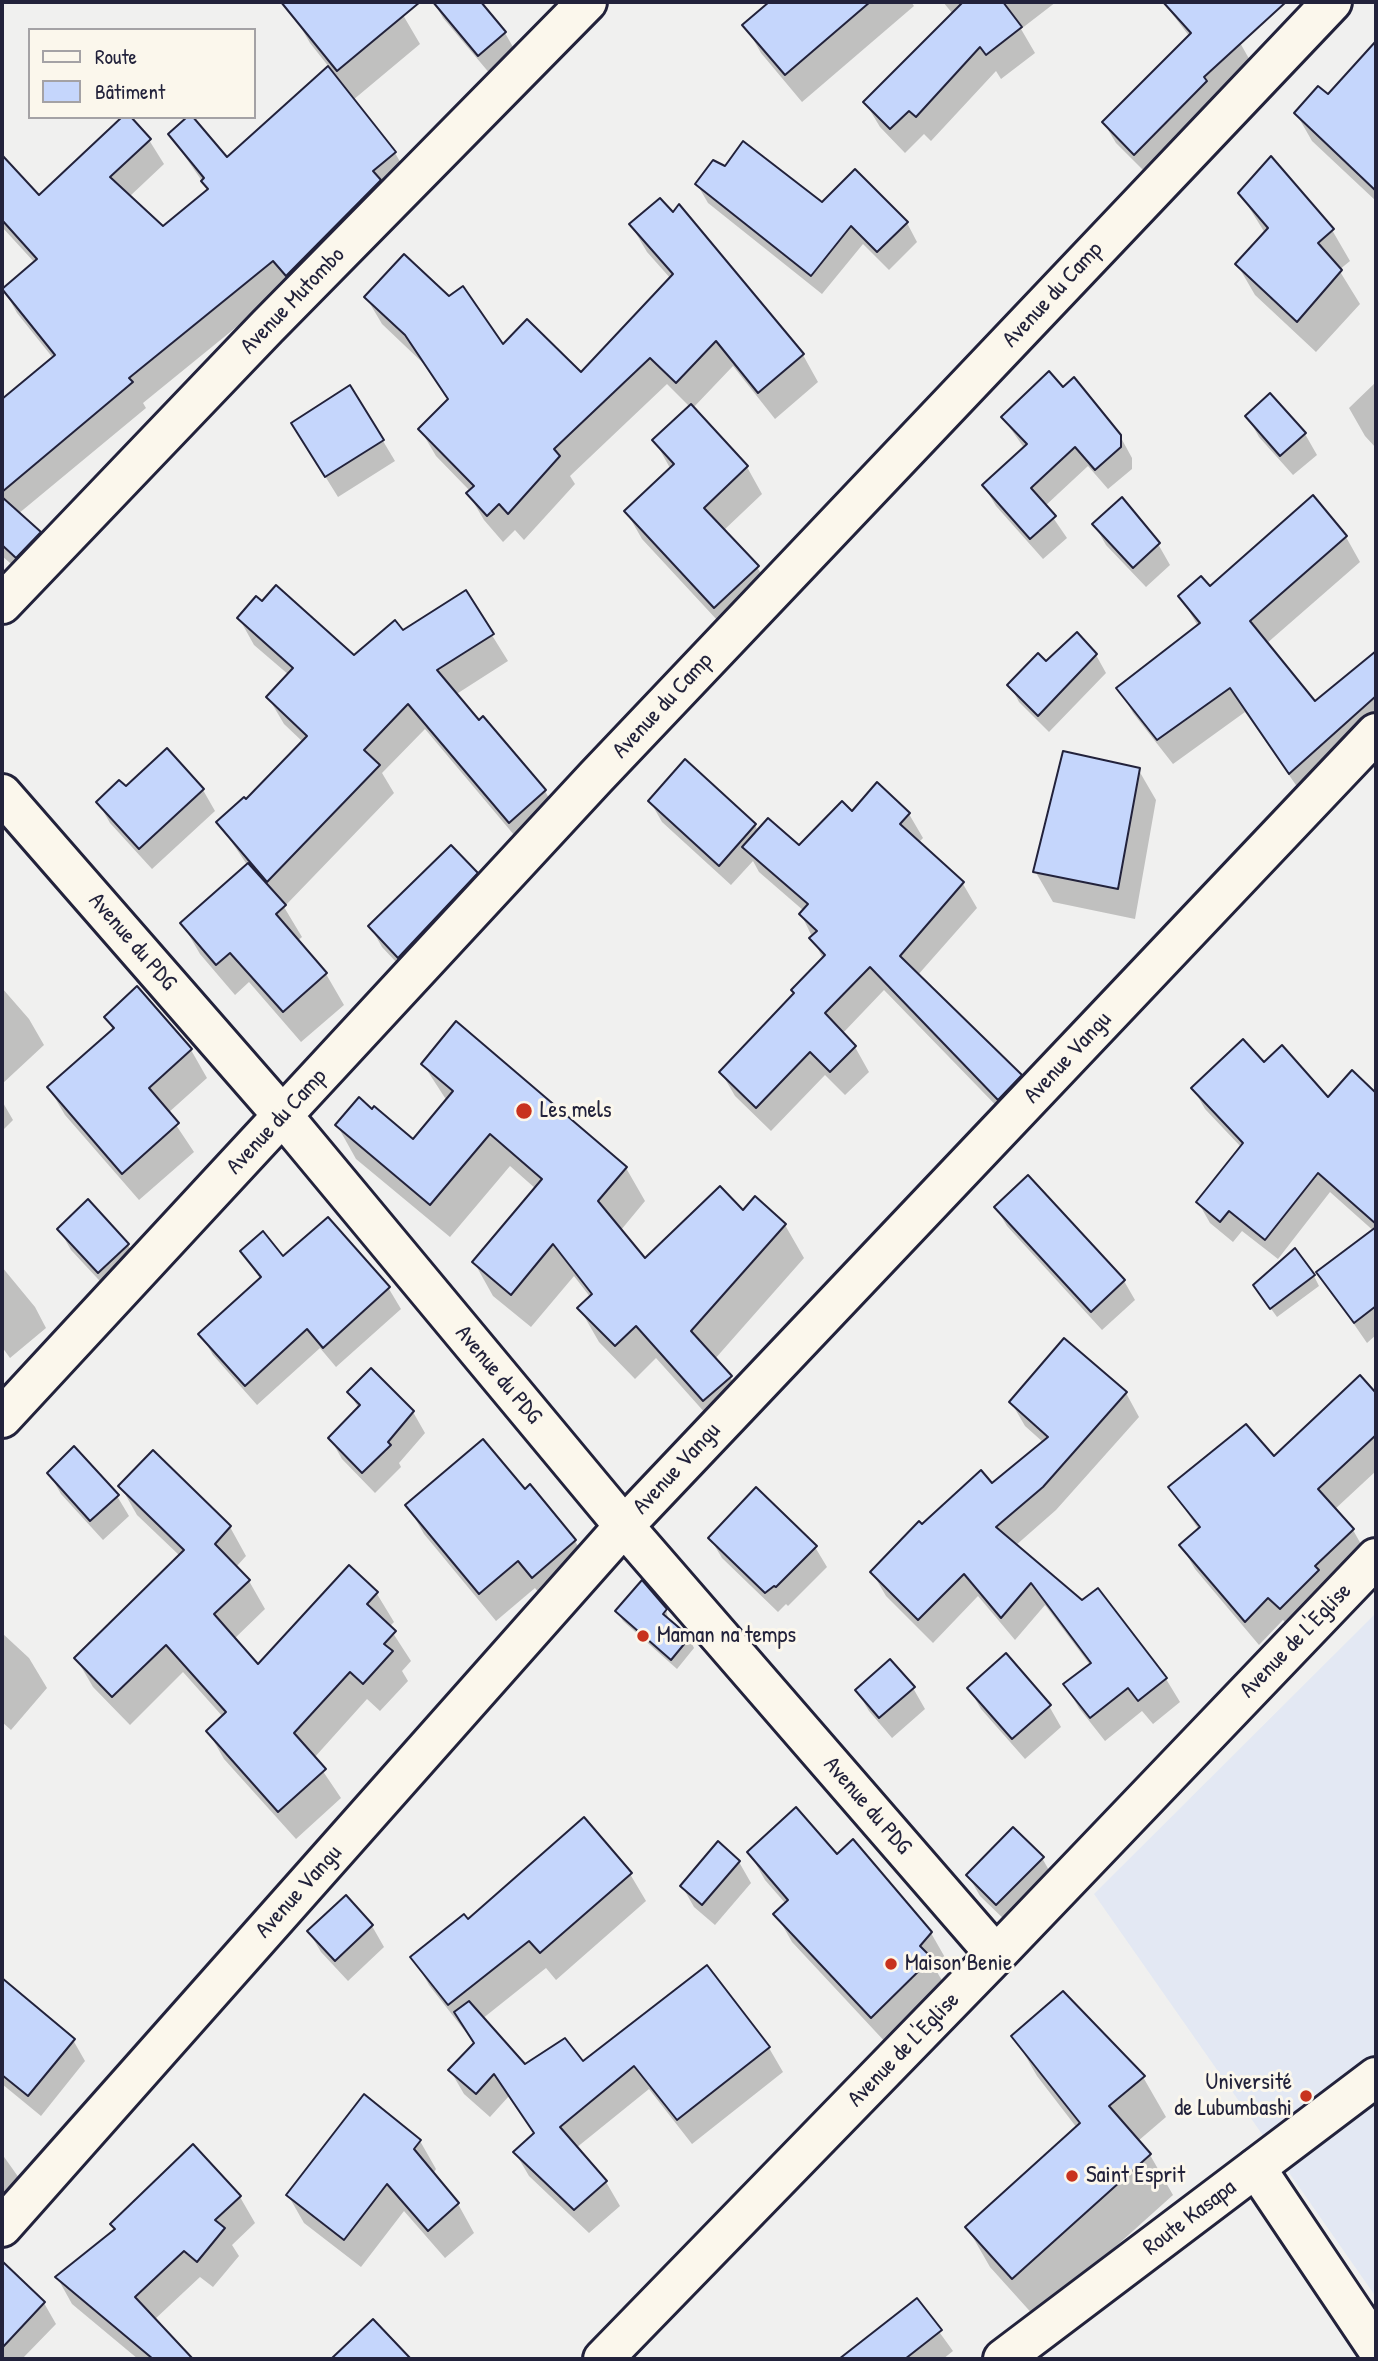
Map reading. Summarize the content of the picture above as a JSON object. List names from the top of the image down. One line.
{"streets":{"street":["Avenue du Camp","Avenue Mutombo","Avenue du PDG","Avenue Vangu","Avenue de L'Eglise","Route Kasapa"]},"crossings":[["Avenue du Camp","Avenue du PDG"],["Avenue du PDG","Avenue Vangu"],["Avenue du PDG","Avenue de L'Eglise"]],"places":["Les mels","Maman na temps","Maison Benie","Université de Lubumbashi","Saint Esprit"],"legend":["Route","Bâtiment"]}
